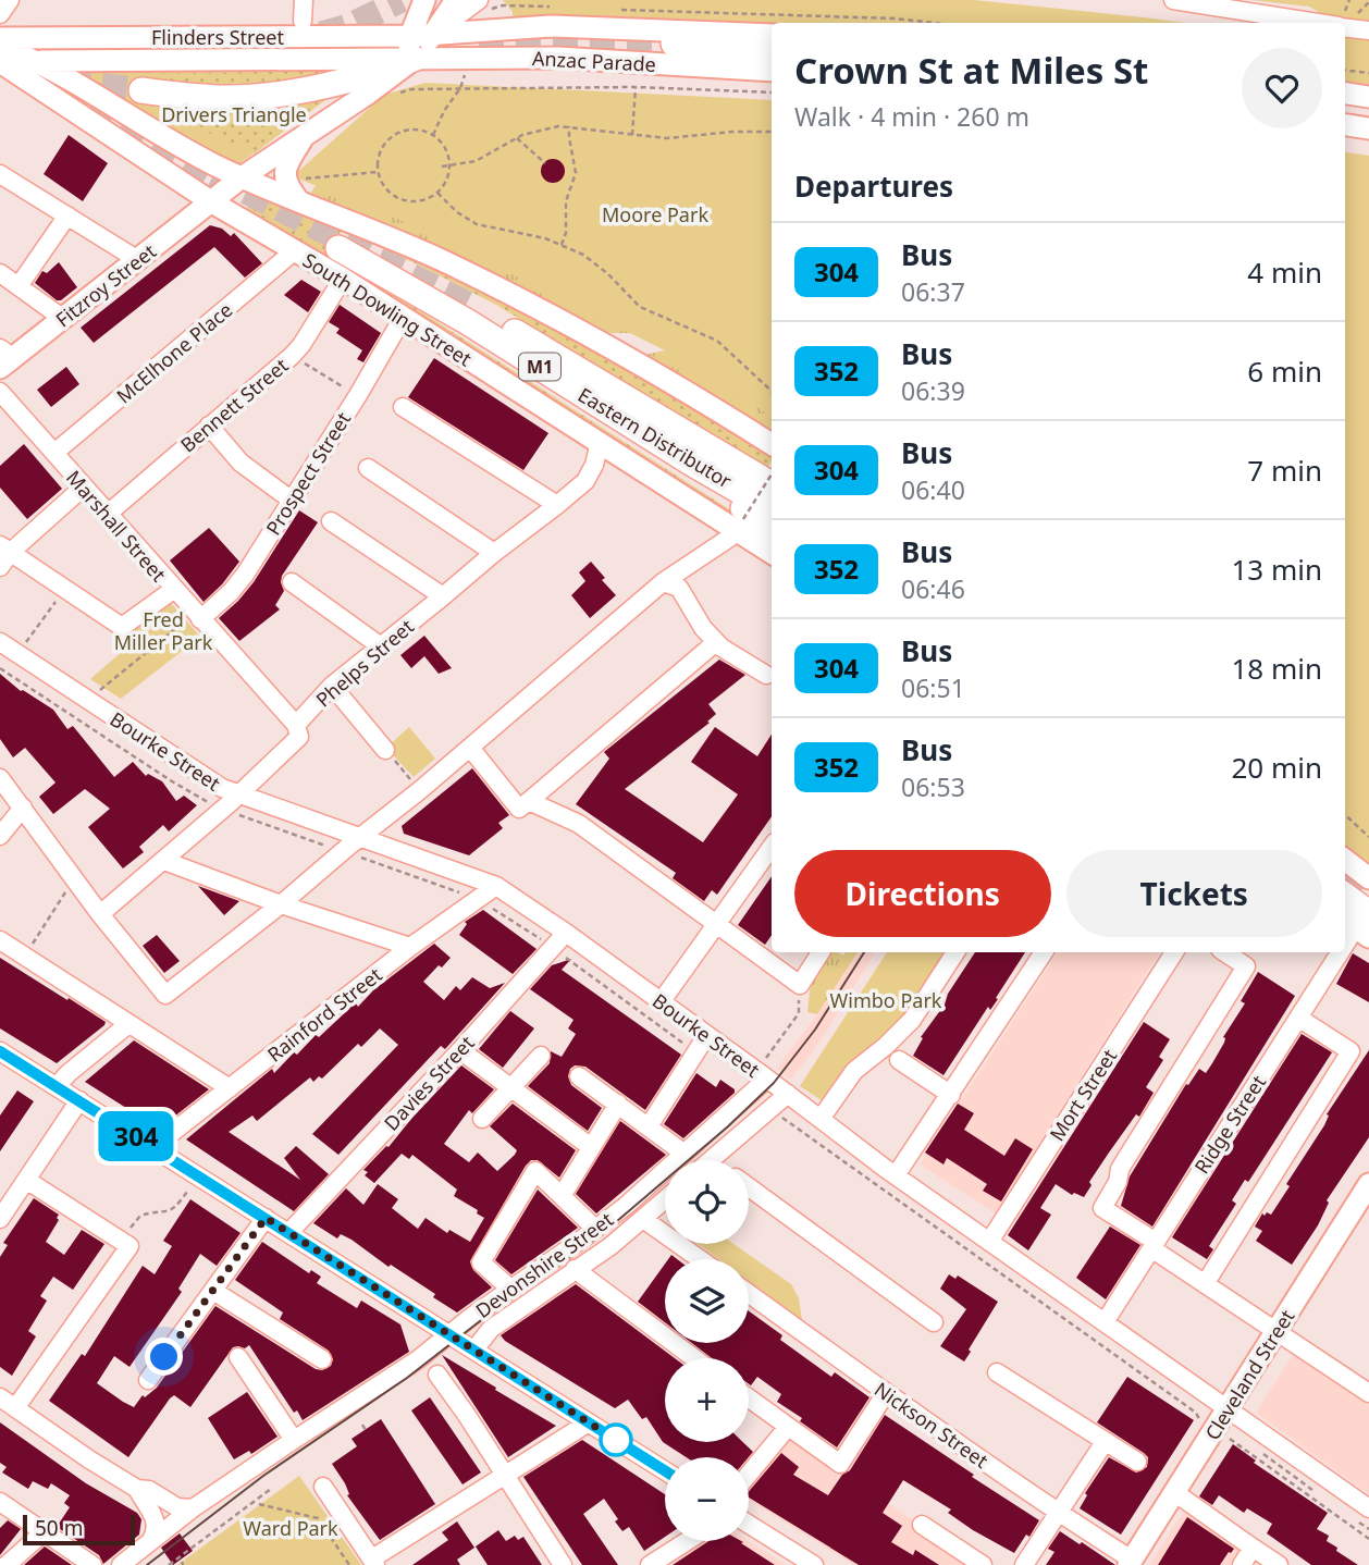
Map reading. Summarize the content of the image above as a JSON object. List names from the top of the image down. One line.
{"streets":{"highway":["M1","Eastern Distributor"],"main road":["Flinders Street","Anzac Parade","Fitzroy Street","South Dowling Street","Cleveland Street"],"street":["McElhone Place","Bennett Street","Prospect Street","Marshall Street","Phelps Street","Bourke Street","Rainford Street","Davies Street","Mort Street","Ridge Street","Devonshire Street","Nickson Street"]},"crossings":[["Flinders Street","Anzac Parade"],["Flinders Street","Fitzroy Street"],["Flinders Street","South Dowling Street"],["Anzac Parade","Fitzroy Street"],["Fitzroy Street","South Dowling Street"],["South Dowling Street","McElhone Place"],["South Dowling Street","Bennett Street"],["South Dowling Street","Prospect Street"],["South Dowling Street","Phelps Street"],["McElhone Place","Marshall Street"],["M1","Eastern Distributor"],["Bennett Street","Marshall Street"],["Prospect Street","Marshall Street"],["Marshall Street","Phelps Street"],["Phelps Street","Bourke Street"],["Bourke Street","Rainford Street"],["Bourke Street","Davies Street"],["Bourke Street","Mort Street"],["Bourke Street","Ridge Street"],["Bourke Street","Devonshire Street"],["Bourke Street","Cleveland Street"],["Cleveland Street","Nickson Street"]],"parks":["Drivers Triangle","Moore Park","Fred Miller Park","Wimbo Park","Ward Park"],"lines":["bus line 304"],"scale_bar":"50 m","page":{"on_map":"304","heading":[["Crown St at Miles St","Walk · 4 min · 260 m"],"Departures"],"list":[{"mark":"304","name":"Bus","note":"06:37","value":"4 min"},{"mark":"352","name":"Bus","note":"06:39","value":"6 min"},{"mark":"304","name":"Bus","note":"06:40","value":"7 min"},{"mark":"352","name":"Bus","note":"06:46","value":"13 min"},{"mark":"304","name":"Bus","note":"06:51","value":"18 min"},{"mark":"352","name":"Bus","note":"06:53","value":"20 min"}],"buttons":["Directions","Tickets"],"map_buttons":["+","−"],"scale":"50 m"}}
